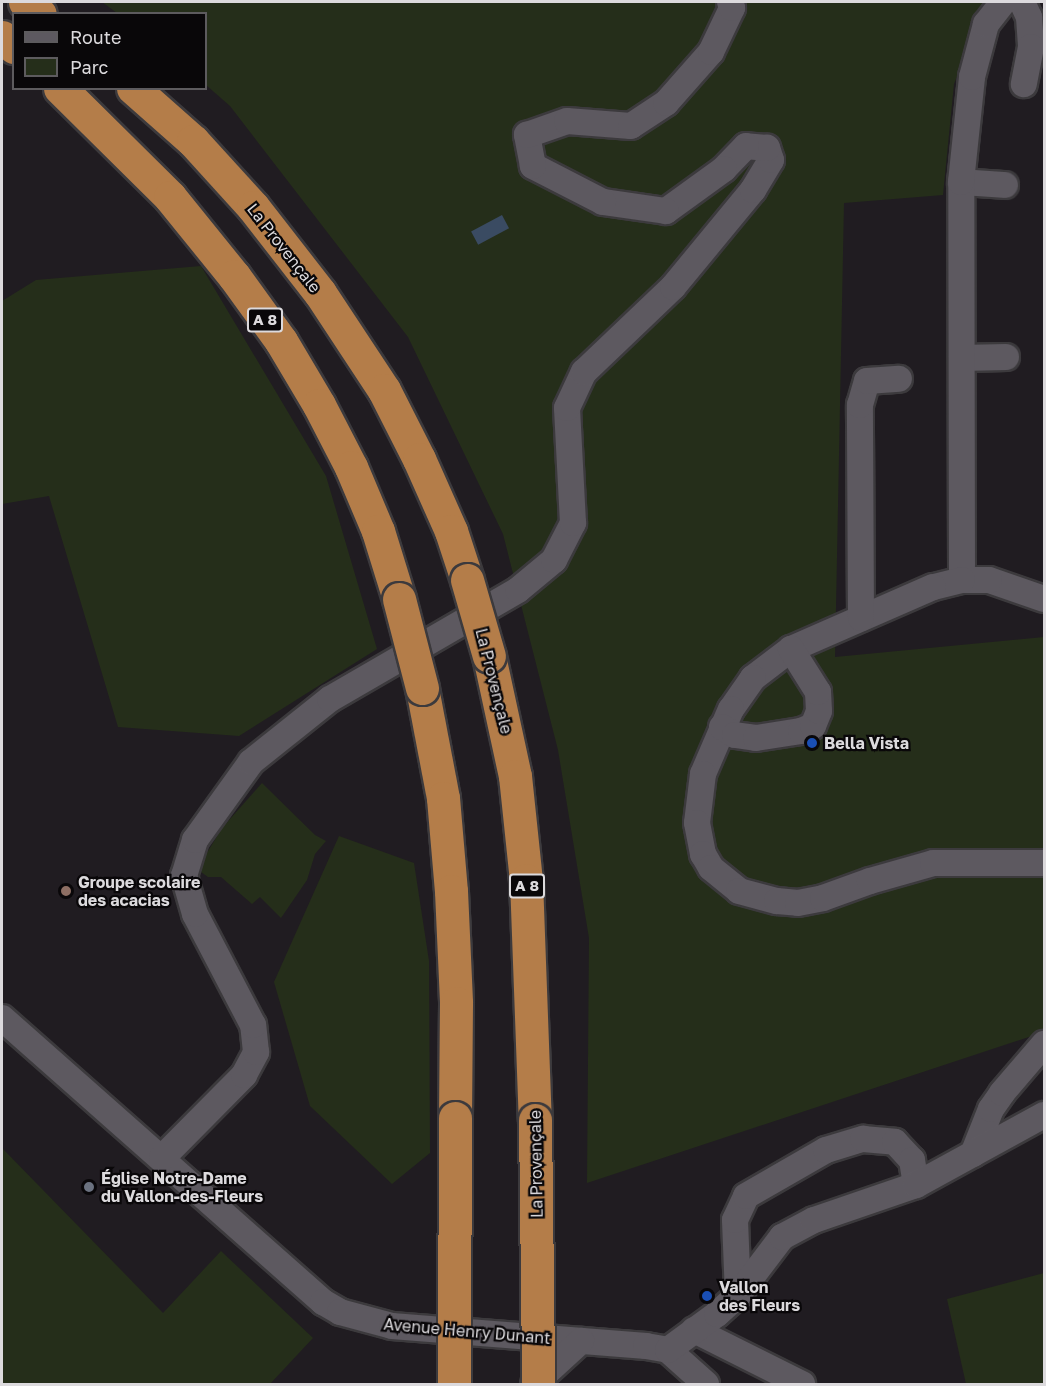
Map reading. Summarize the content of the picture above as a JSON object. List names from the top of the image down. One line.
{"streets":{"highway":["La Provençale","A 8"],"street":["Avenue Henry Dunant"]},"places":["Bella Vista","Groupe scolaire des acacias","Église Notre-Dame du Vallon-des-Fleurs","Vallon des Fleurs"],"legend":["Route","Parc"]}
